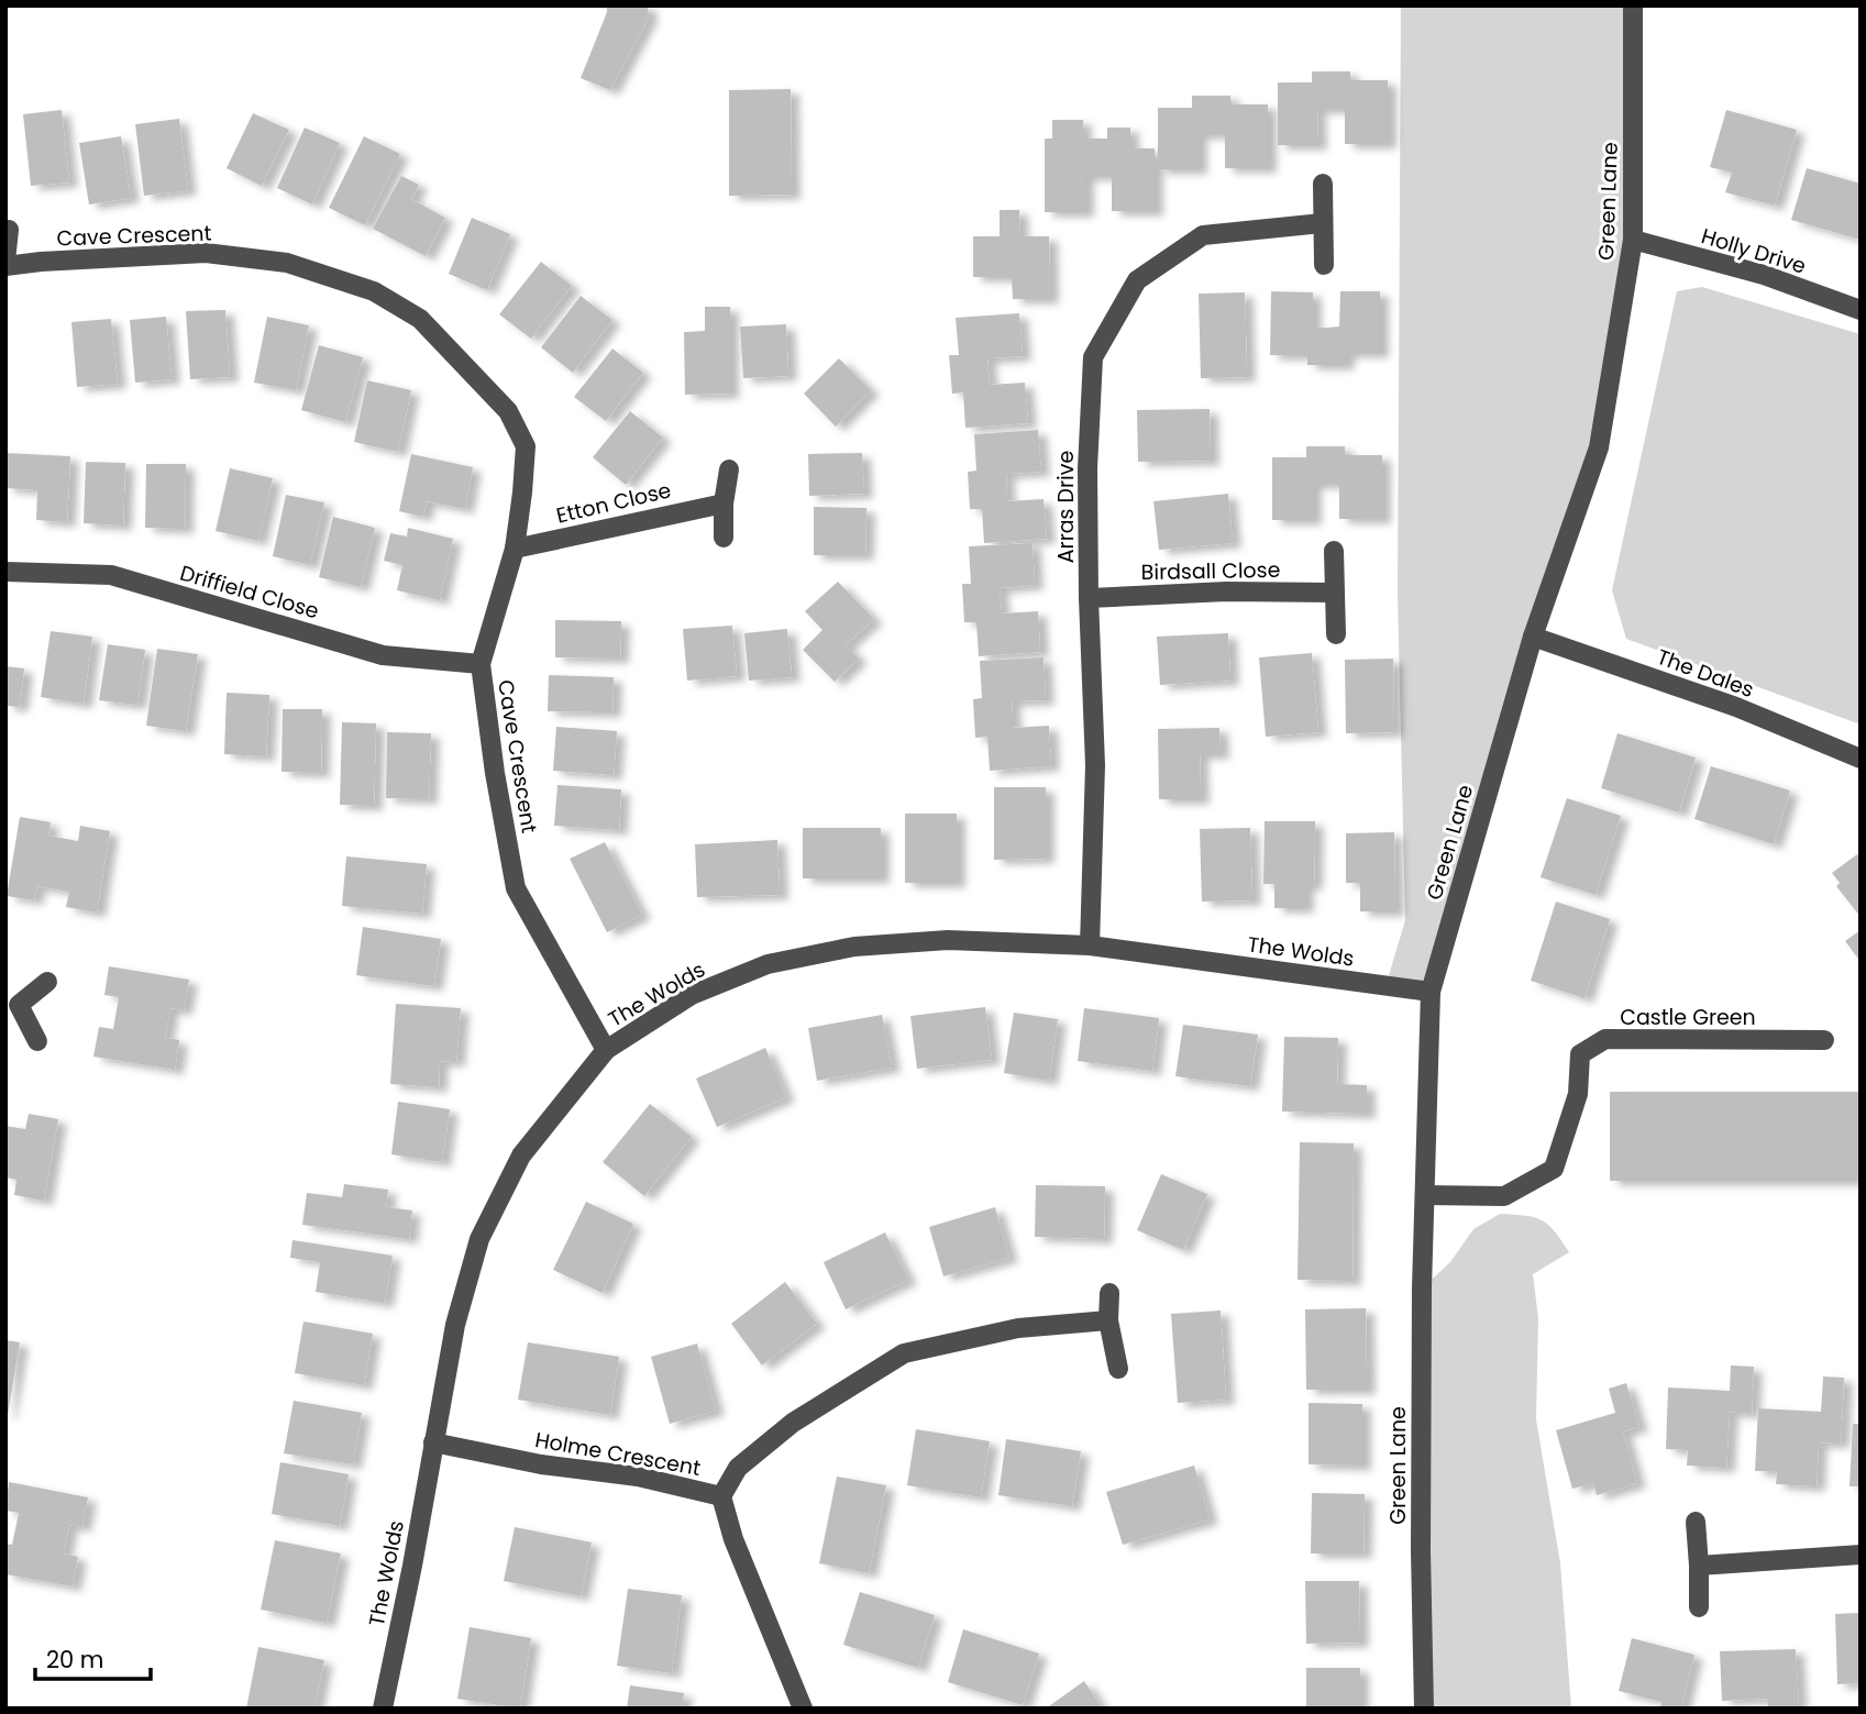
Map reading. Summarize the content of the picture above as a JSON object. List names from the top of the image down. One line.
{"streets":{"street":["Green Lane","Cave Crescent","Holly Drive","Etton Close","Arras Drive","Birdsall Close","Driffield Close","The Dales","The Wolds","Castle Green","Holme Crescent"]},"crossings":[["Green Lane","Holly Drive"],["Green Lane","The Dales"],["Green Lane","The Wolds"],["Green Lane","Castle Green"],["Cave Crescent","Etton Close"],["Cave Crescent","Driffield Close"],["Cave Crescent","The Wolds"],["Arras Drive","Birdsall Close"],["Arras Drive","The Wolds"],["The Wolds","Holme Crescent"]],"scale_bar":"20 m"}
